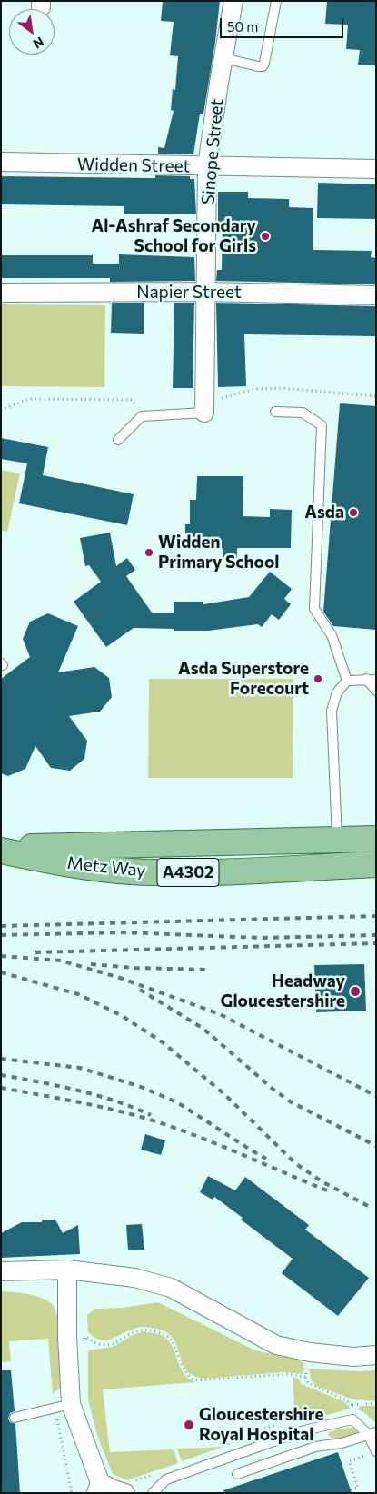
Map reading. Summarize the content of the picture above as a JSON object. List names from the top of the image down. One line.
{"streets":{"main road":["Metz Way","A4302"],"street":["Sinope Street","Widden Street","Napier Street"]},"crossings":[["Sinope Street","Widden Street"],["Sinope Street","Napier Street"]],"places":["Al-Ashraf Secondary School for Girls","Asda","Widden Primary School","Asda Superstore Forecourt","Headway Gloucestershire","Gloucestershire Royal Hospital"],"scale_bar":"50 m","north":"bottom right"}
